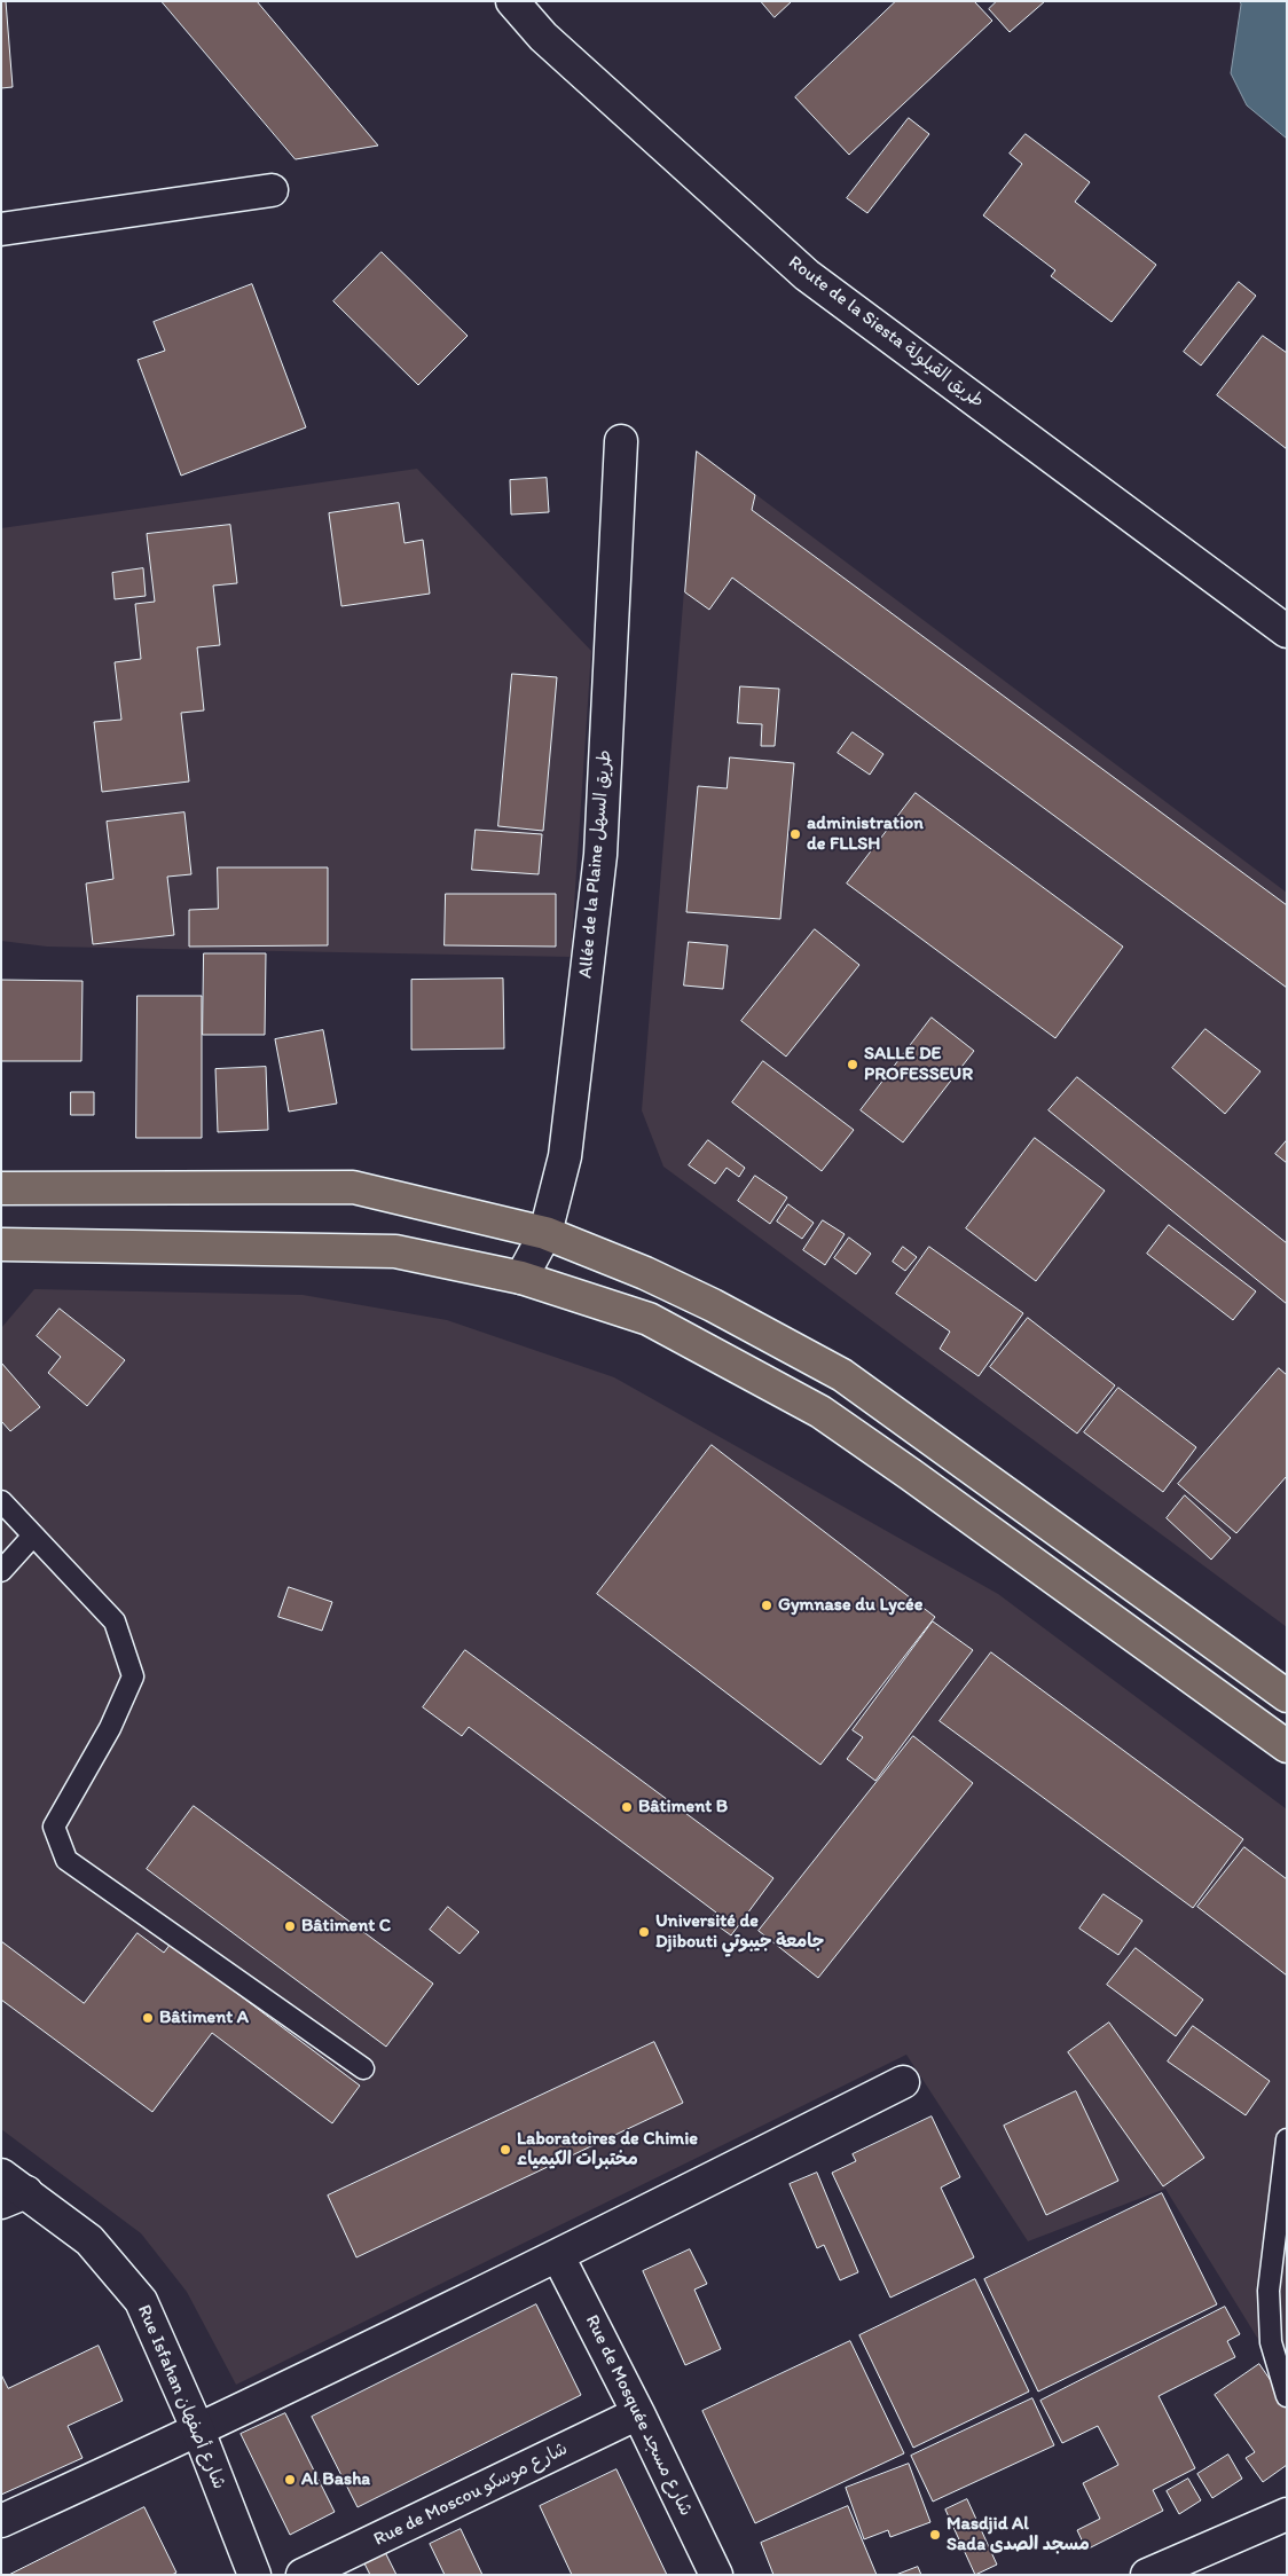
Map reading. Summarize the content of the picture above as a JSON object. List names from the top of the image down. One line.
{"streets":{"street":["Route de la Siesta طريق القيلولة","Allée de la Plaine طريق السهل","Rue Isfahan شارع أصفهان","Rue de Mosquée شارع مسجد","Rue de Moscou شارع موسكو"]},"crossings":[["Rue de Mosquée شارع مسجد","Rue de Moscou شارع موسكو"]],"places":["administration de FLLSH","SALLE DE PROFESSEUR","Gymnase du Lycée","Bâtiment B","Bâtiment C","Université de Djibouti جامعة جيبوتي","Bâtiment A","Laboratoires de Chimie مختبرات الكيمياء","Al Basha","Masdjid Al Sada مسجد الصدى"]}
